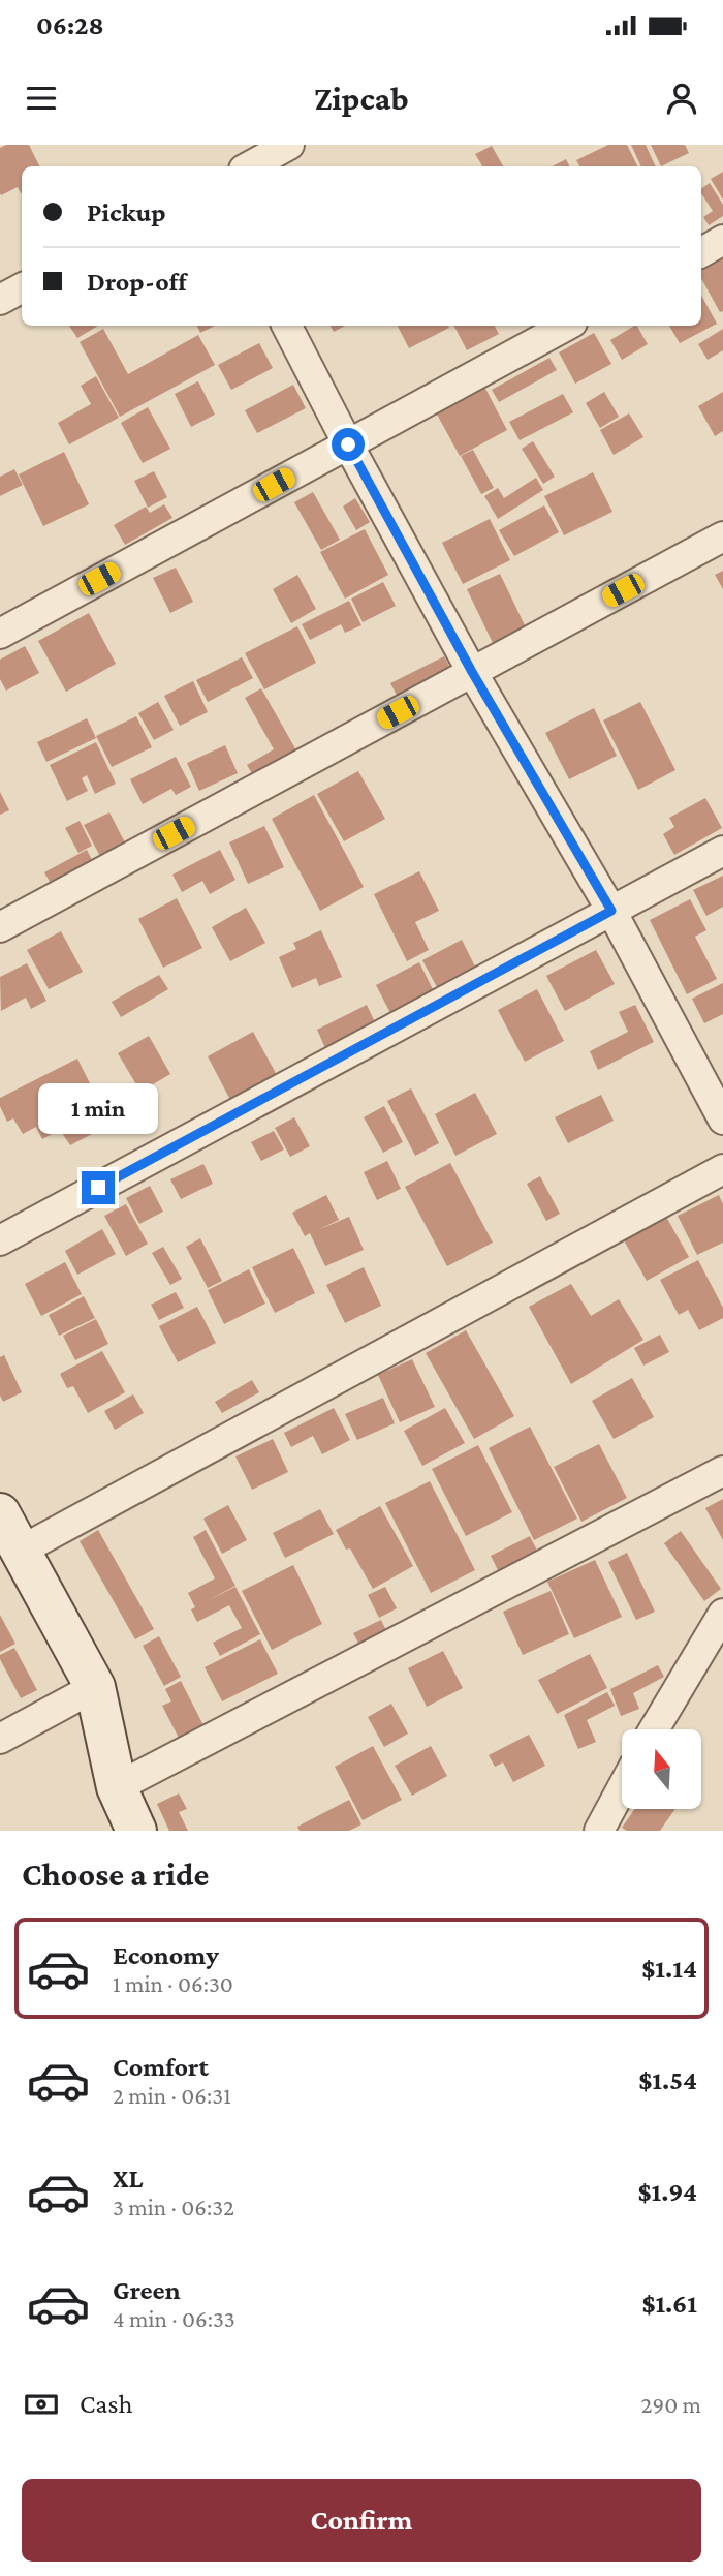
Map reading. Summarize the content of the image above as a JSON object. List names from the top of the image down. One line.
{"north":"top","page":{"status":"06:28","header":"Zipcab","banner":["Pickup","Drop-off"],"bubble":"1 min","heading":"Choose a ride","list":[{"name":"Economy","note":"1 min · 06:30","value":"$1.14"},{"name":"Comfort","note":"2 min · 06:31","value":"$1.54"},{"name":"XL","note":"3 min · 06:32","value":"$1.94"},{"name":"Green","note":"4 min · 06:33","value":"$1.61"}],"pay":["Cash","290 m"],"buttons":"Confirm"}}
